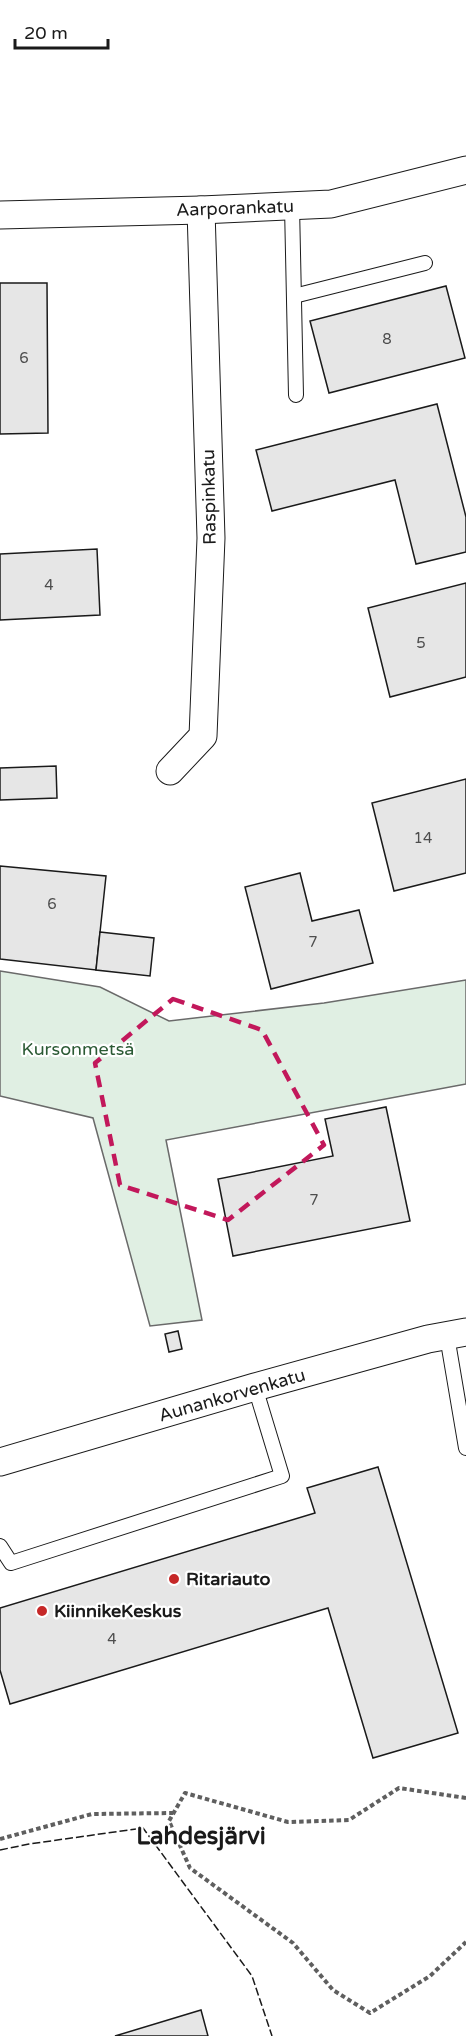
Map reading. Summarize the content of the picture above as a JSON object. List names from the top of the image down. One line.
{"streets":{"street":["Aarporankatu","Raspinkatu","Aunankorvenkatu"]},"crossings":[["Aarporankatu","Raspinkatu"]],"districts":["Lahdesjärvi"],"parks":["Kursonmetsä"],"places":["Ritariauto","KiinnikeKeskus"],"house_numbers":["8","6","4","5","14","6","7","7","4"],"scale_bar":"20 m"}
